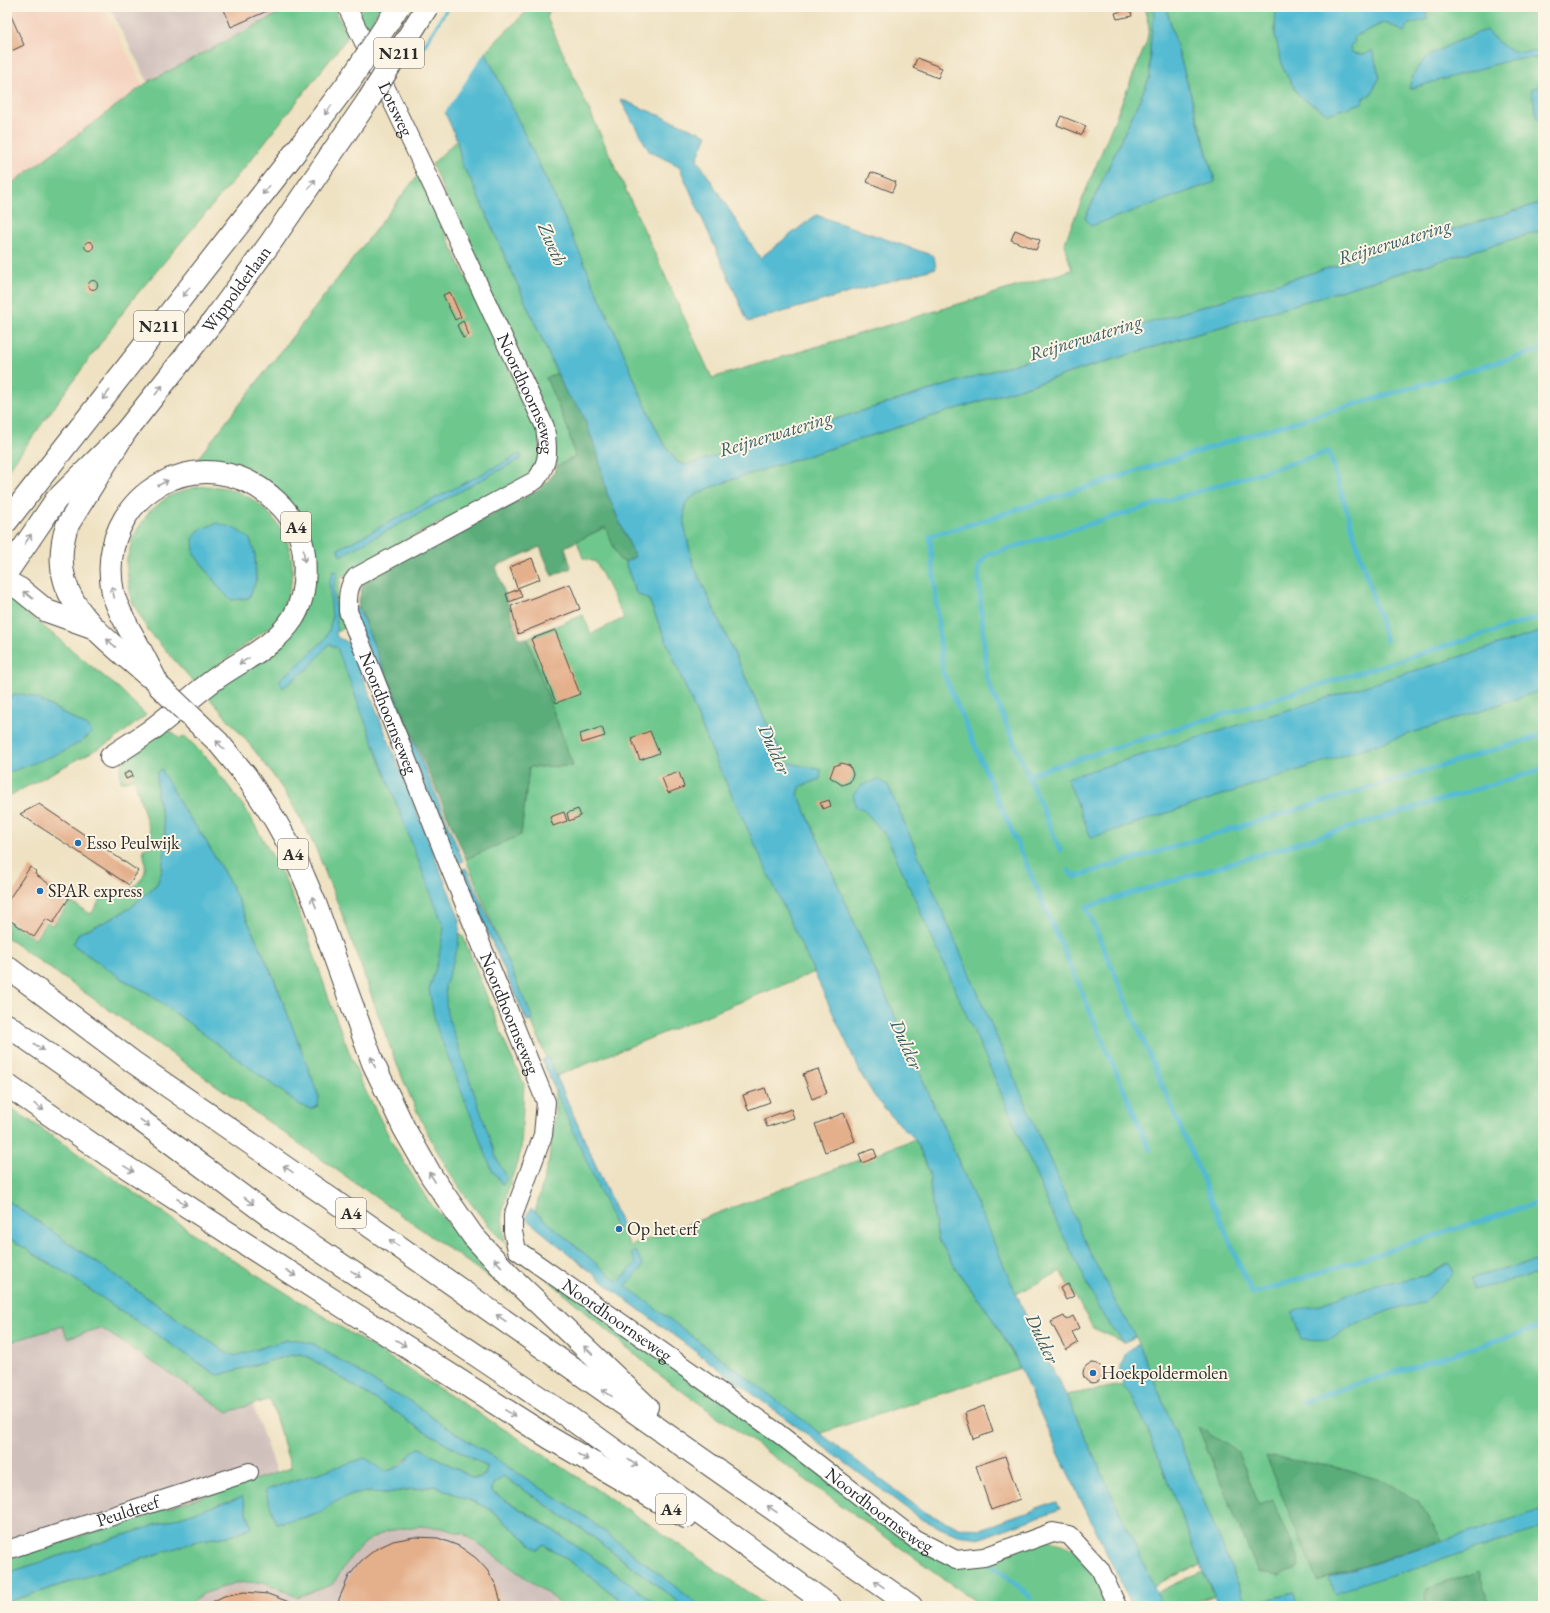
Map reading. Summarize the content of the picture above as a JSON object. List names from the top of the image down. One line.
{"streets":{"main road":["N211","Wippolderlaan","A4"],"street":["Lotsweg","Noordhoornseweg","Peuldreef"]},"crossings":[["Lotsweg","Noordhoornseweg"],["Wippolderlaan","A4"]],"water":["Reijnerwatering","Zweth","Dulder"],"places":["Esso Peulwijk","SPAR express","Op het erf","Hoekpoldermolen"]}
